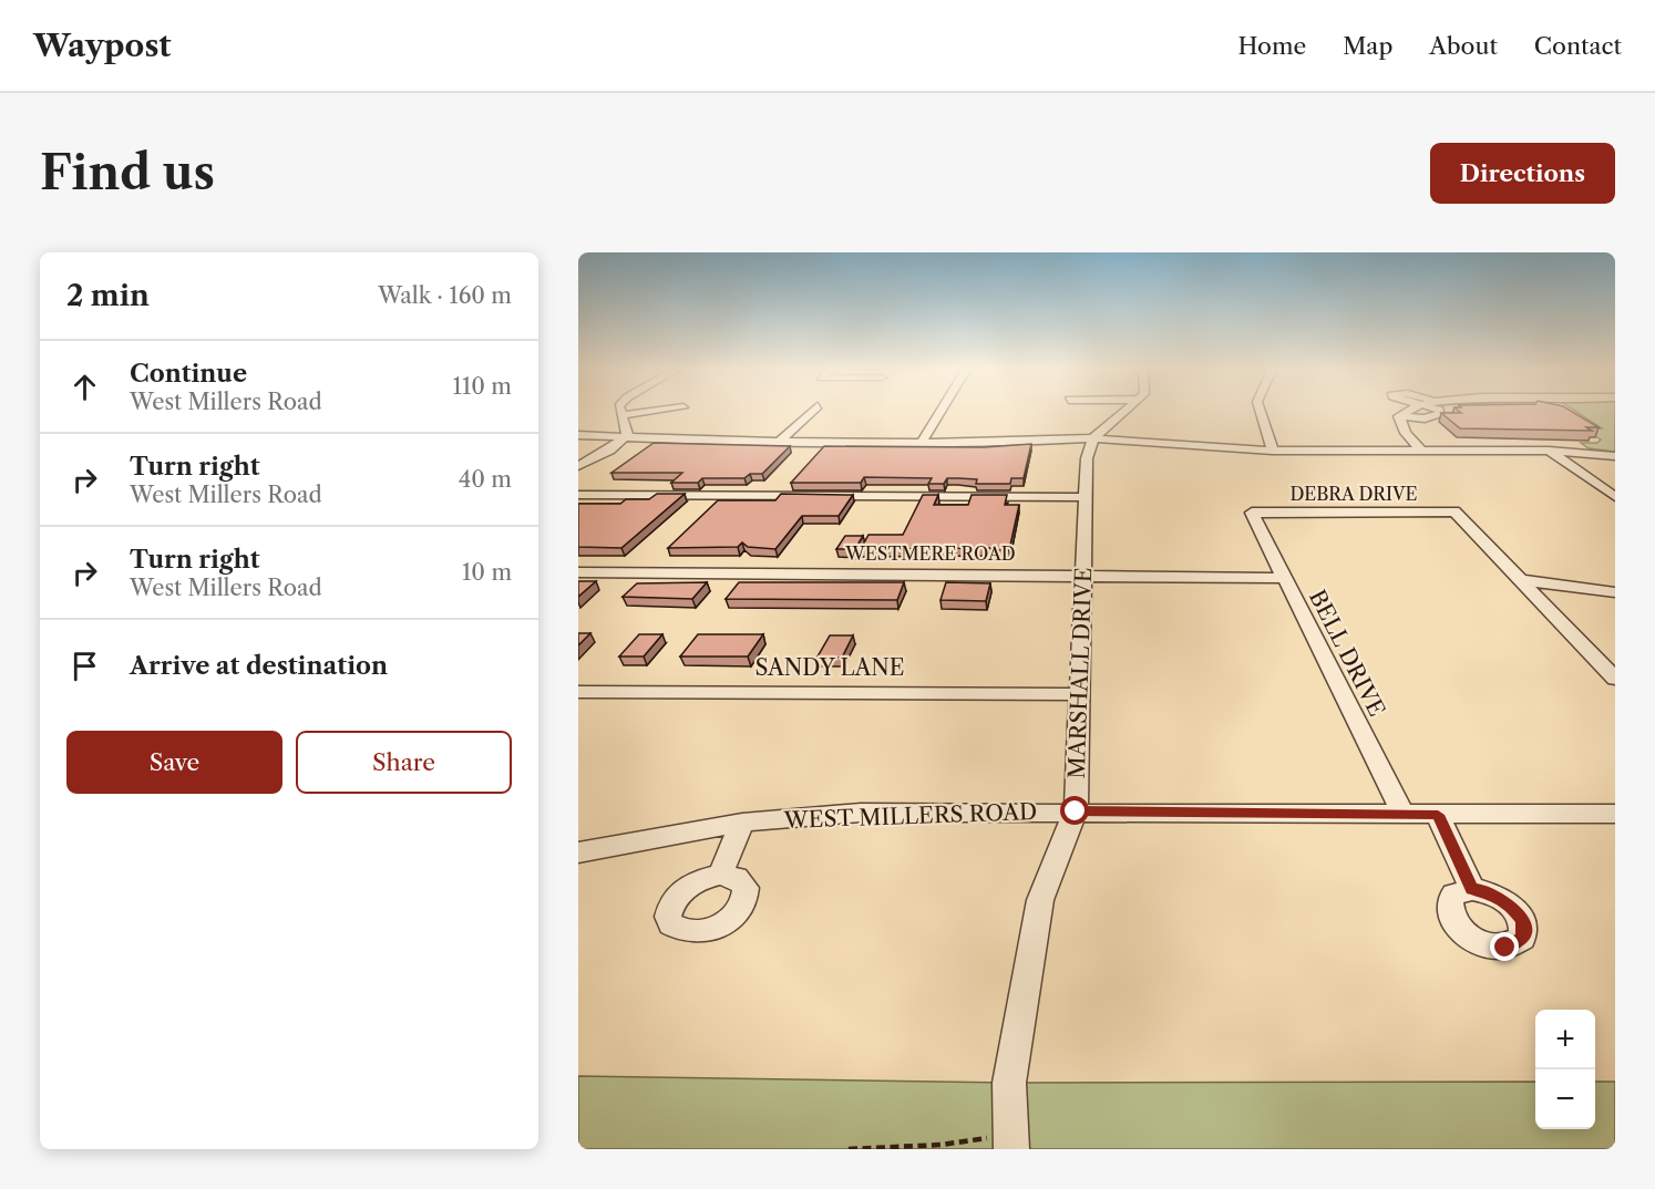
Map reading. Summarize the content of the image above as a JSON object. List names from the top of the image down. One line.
{"streets":{"street":["DEBRA DRIVE","WESTMERE ROAD","BELL DRIVE","SANDY LANE","MARSHALL DRIVE","WEST MILLERS ROAD"]},"crossings":[["DEBRA DRIVE","BELL DRIVE"],["WESTMERE ROAD","BELL DRIVE"],["WESTMERE ROAD","MARSHALL DRIVE"],["BELL DRIVE","WEST MILLERS ROAD"],["SANDY LANE","MARSHALL DRIVE"],["MARSHALL DRIVE","WEST MILLERS ROAD"]],"page":{"header":"Waypost","nav":["Home","Map","About","Contact"],"buttons":["Directions",["Save","Share"]],"title":"Find us","heading":["2 min","Walk · 160 m"],"list":[["Continue","West Millers Road","110 m"],["Turn right","West Millers Road","40 m"],["Turn right","West Millers Road","10 m"],"Arrive at destination"],"map_buttons":["+","−"]}}
